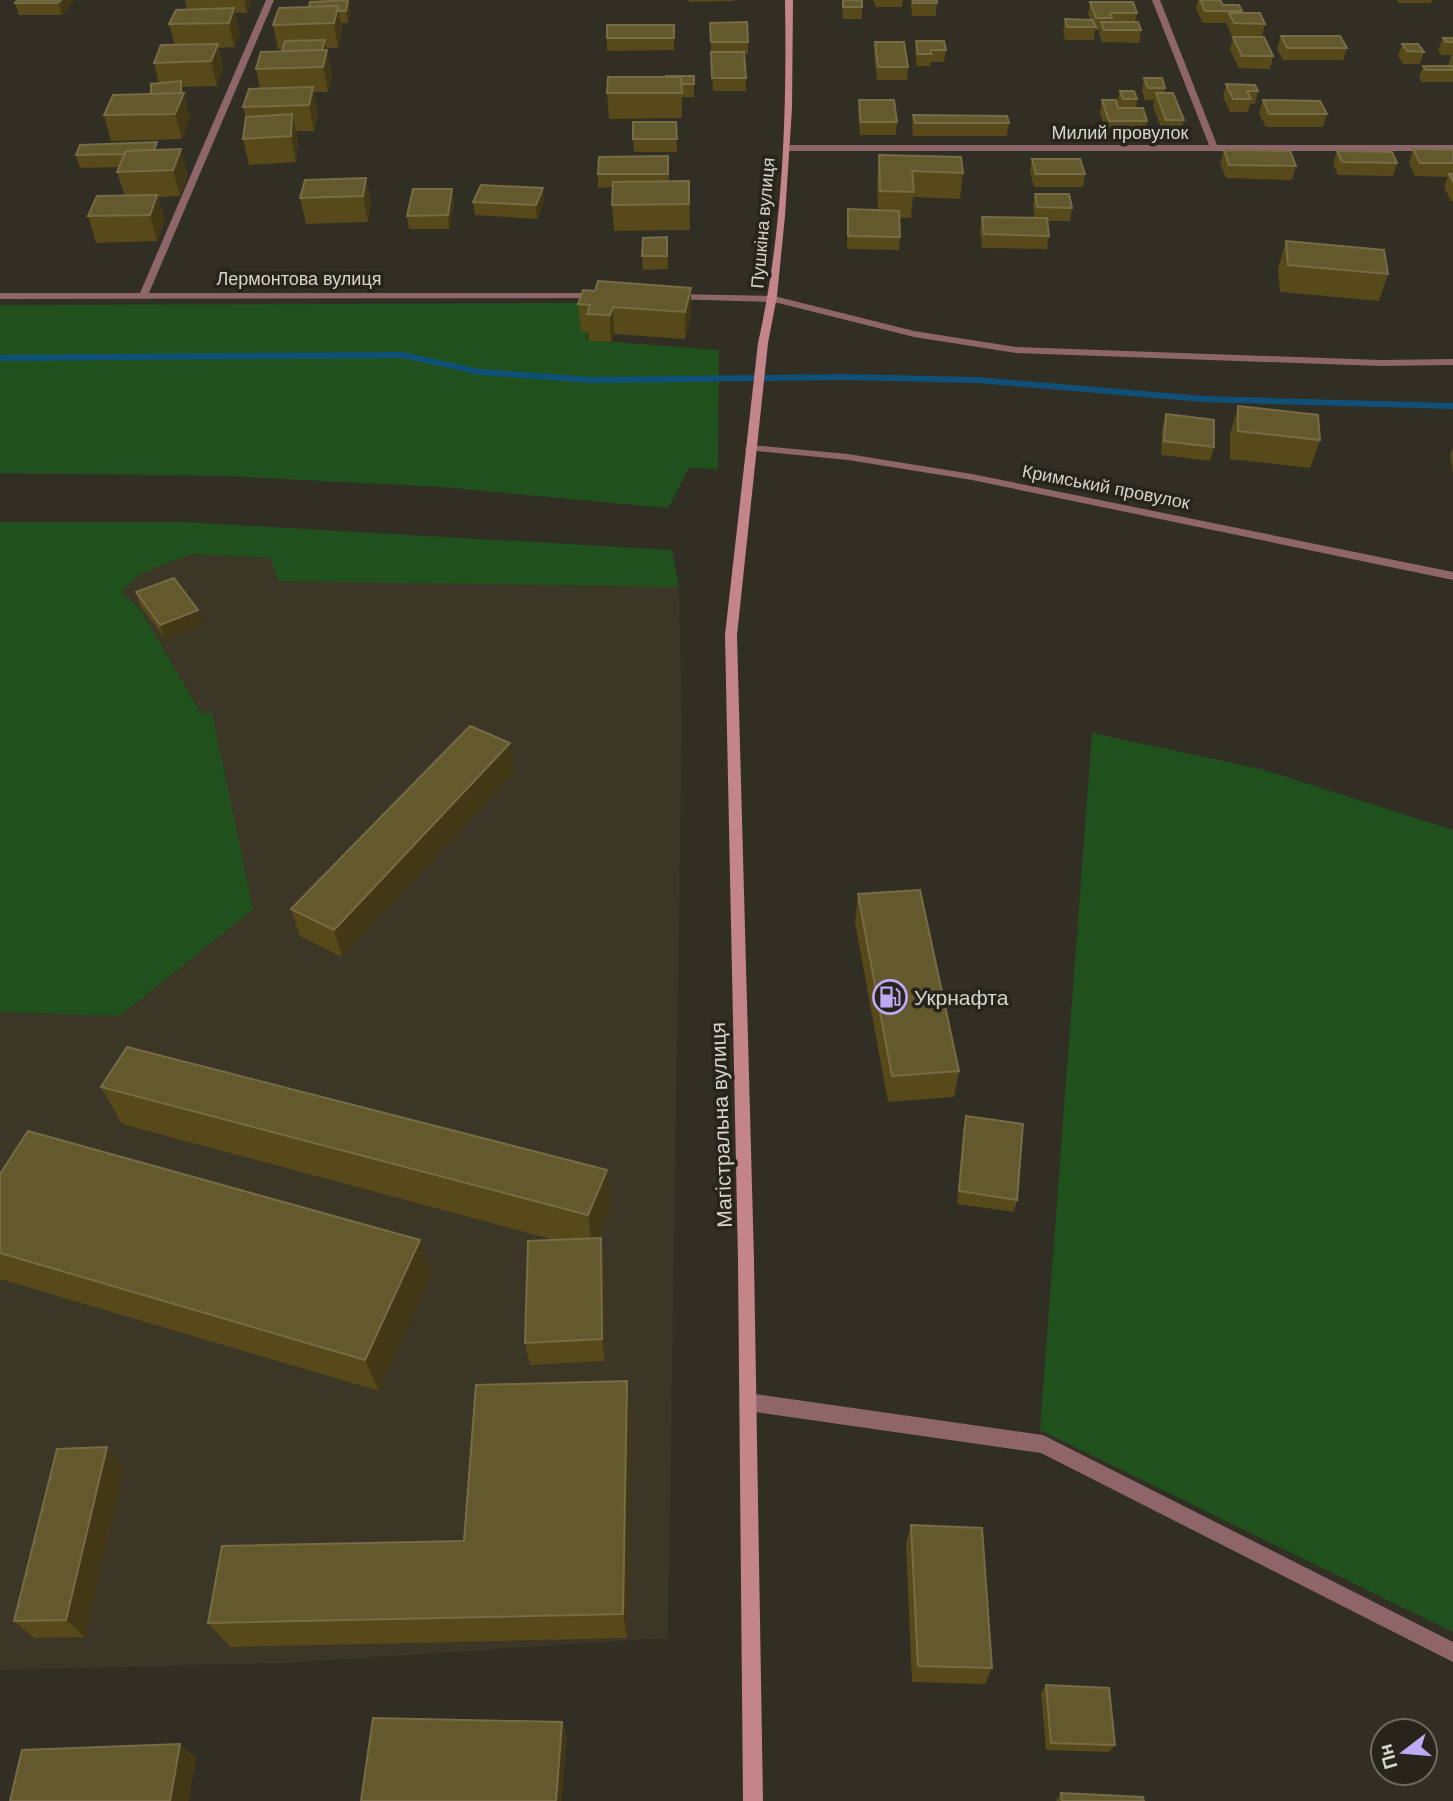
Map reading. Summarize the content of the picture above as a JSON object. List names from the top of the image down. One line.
{"streets":{"main road":["Пушкіна вулиця","Магістральна вулиця"],"street":["Милий провулок","Лермонтова вулиця","Кримський провулок"]},"crossings":[["Милий провулок","Пушкіна вулиця"],["Пушкіна вулиця","Кримський провулок"],["Пушкіна вулиця","Магістральна вулиця"],["Кримський провулок","Магістральна вулиця"]],"places":{"fuel station":["Укрнафта"]},"north":"left"}
